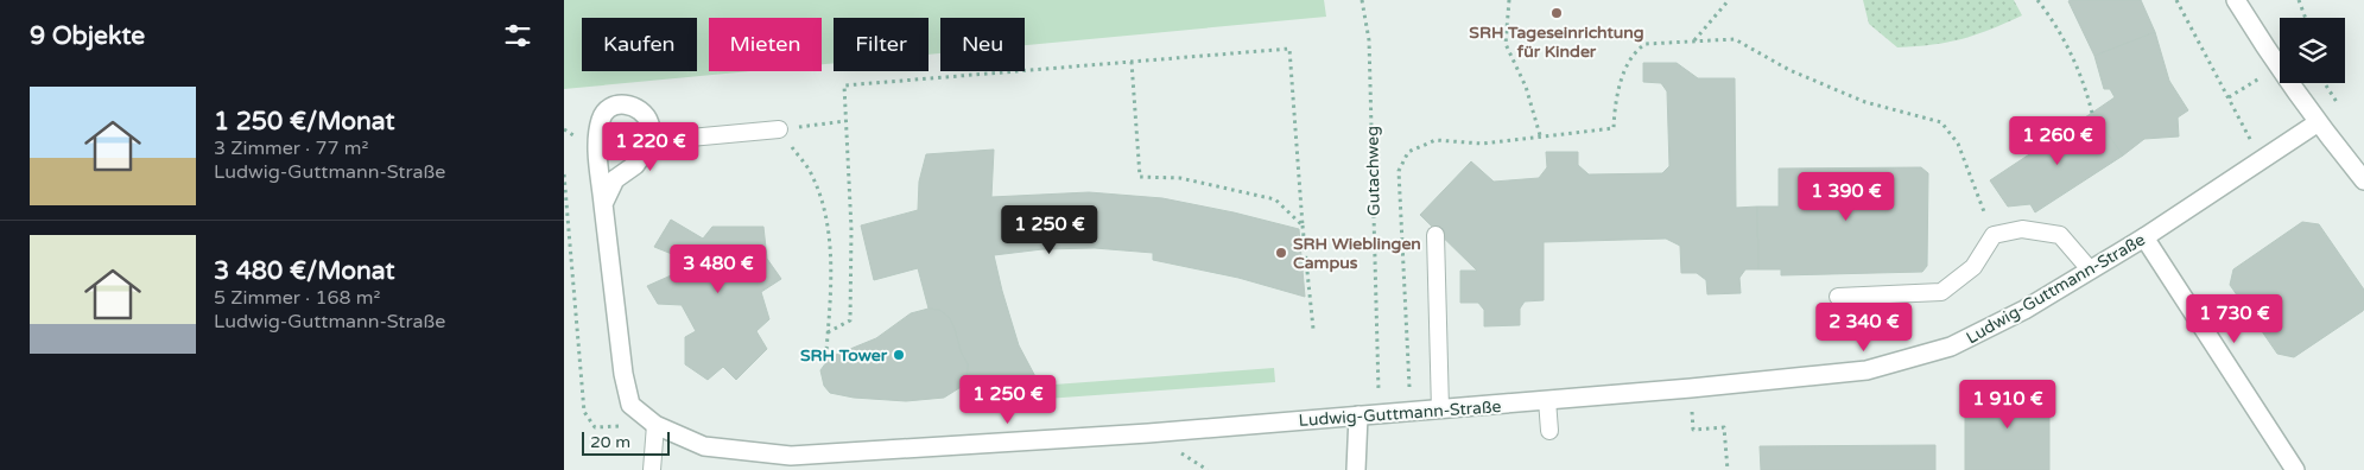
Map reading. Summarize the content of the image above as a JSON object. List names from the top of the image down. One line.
{"streets":{"street":["Ludwig-Guttmann-Straße"],"path":["Gutachweg"]},"crossings":[["Gutachweg","Ludwig-Guttmann-Straße"]],"places":["SRH Tageseinrichtung für Kinder","SRH Wieblingen Campus","SRH Tower"],"scale_bar":"20 m","page":{"heading":"9 Objekte","chip":["Kaufen","Mieten","Filter","Neu"],"list":[{"name":"1 250 €/Monat","note":"3 Zimmer · 77 m² · Ludwig-Guttmann-Straße"},{"name":"3 480 €/Monat","note":"5 Zimmer · 168 m² · Ludwig-Guttmann-Straße"}],"price":["1 260 €","1 220 €","1 390 €","1 250 €","3 480 €","1 730 €","2 340 €","1 250 €","1 910 €"],"scale":"20 m"}}
